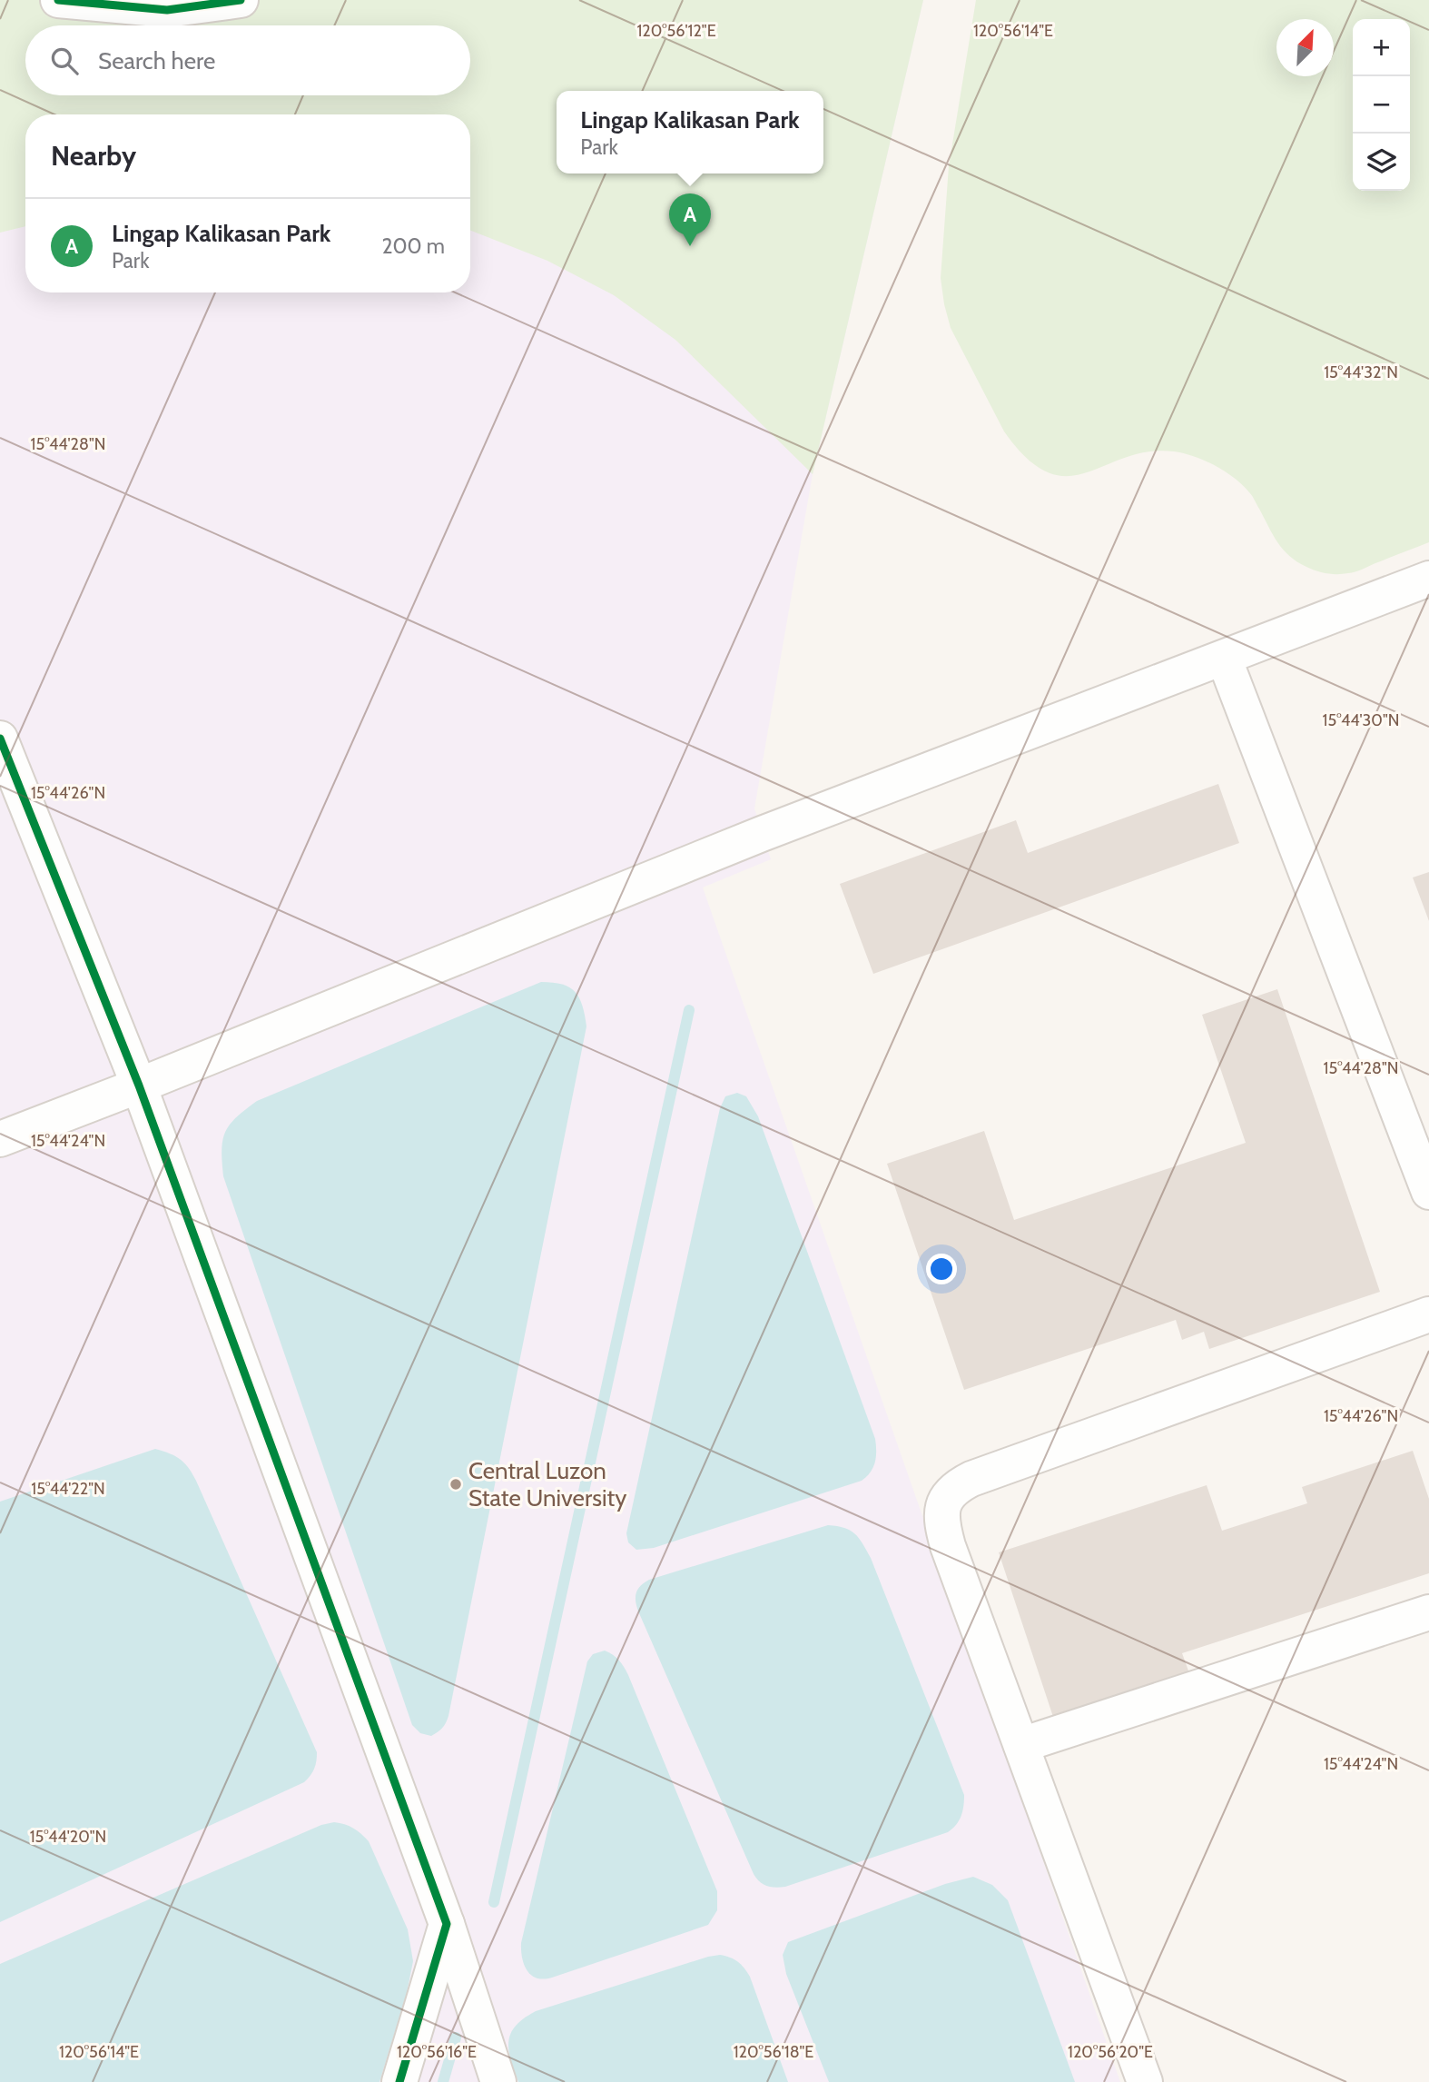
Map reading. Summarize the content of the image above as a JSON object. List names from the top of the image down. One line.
{"places":["Central Luzon State University"],"north":"top right","page":{"map_buttons":["+","−"],"search":"Search here","popup":["Lingap Kalikasan Park","Park"],"heading":"Nearby","pins":"A","list":[{"mark":"A","name":"Lingap Kalikasan Park","note":"Park","value":"200 m"}]},"coordinates":["120°56'12\"E","120°56'14\"E","15°44'32\"N","15°44'28\"N","15°44'30\"N","15°44'26\"N","15°44'24\"N","15°44'22\"N","15°44'20\"N","120°56'16\"E","120°56'18\"E","120°56'20\"E"]}
